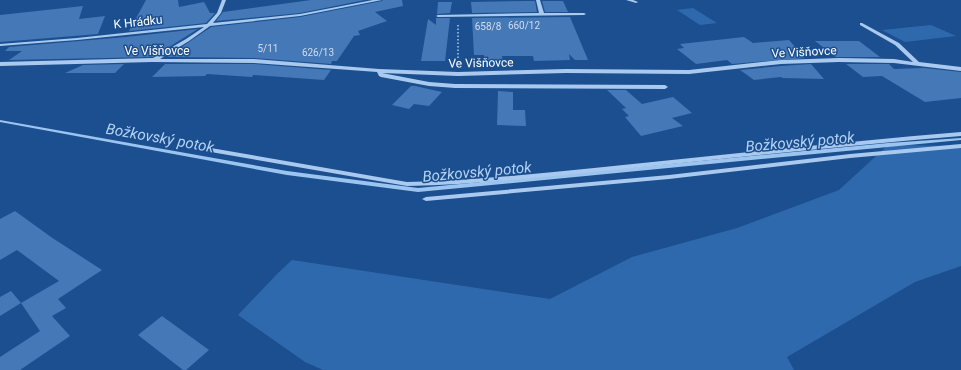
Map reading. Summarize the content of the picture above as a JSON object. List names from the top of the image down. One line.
{"streets":{"street":["K Hrádku","Ve Višňovce"]},"water":["Božkovský potok"],"house_numbers":["660/12","658/8","5/11","626/13"]}
